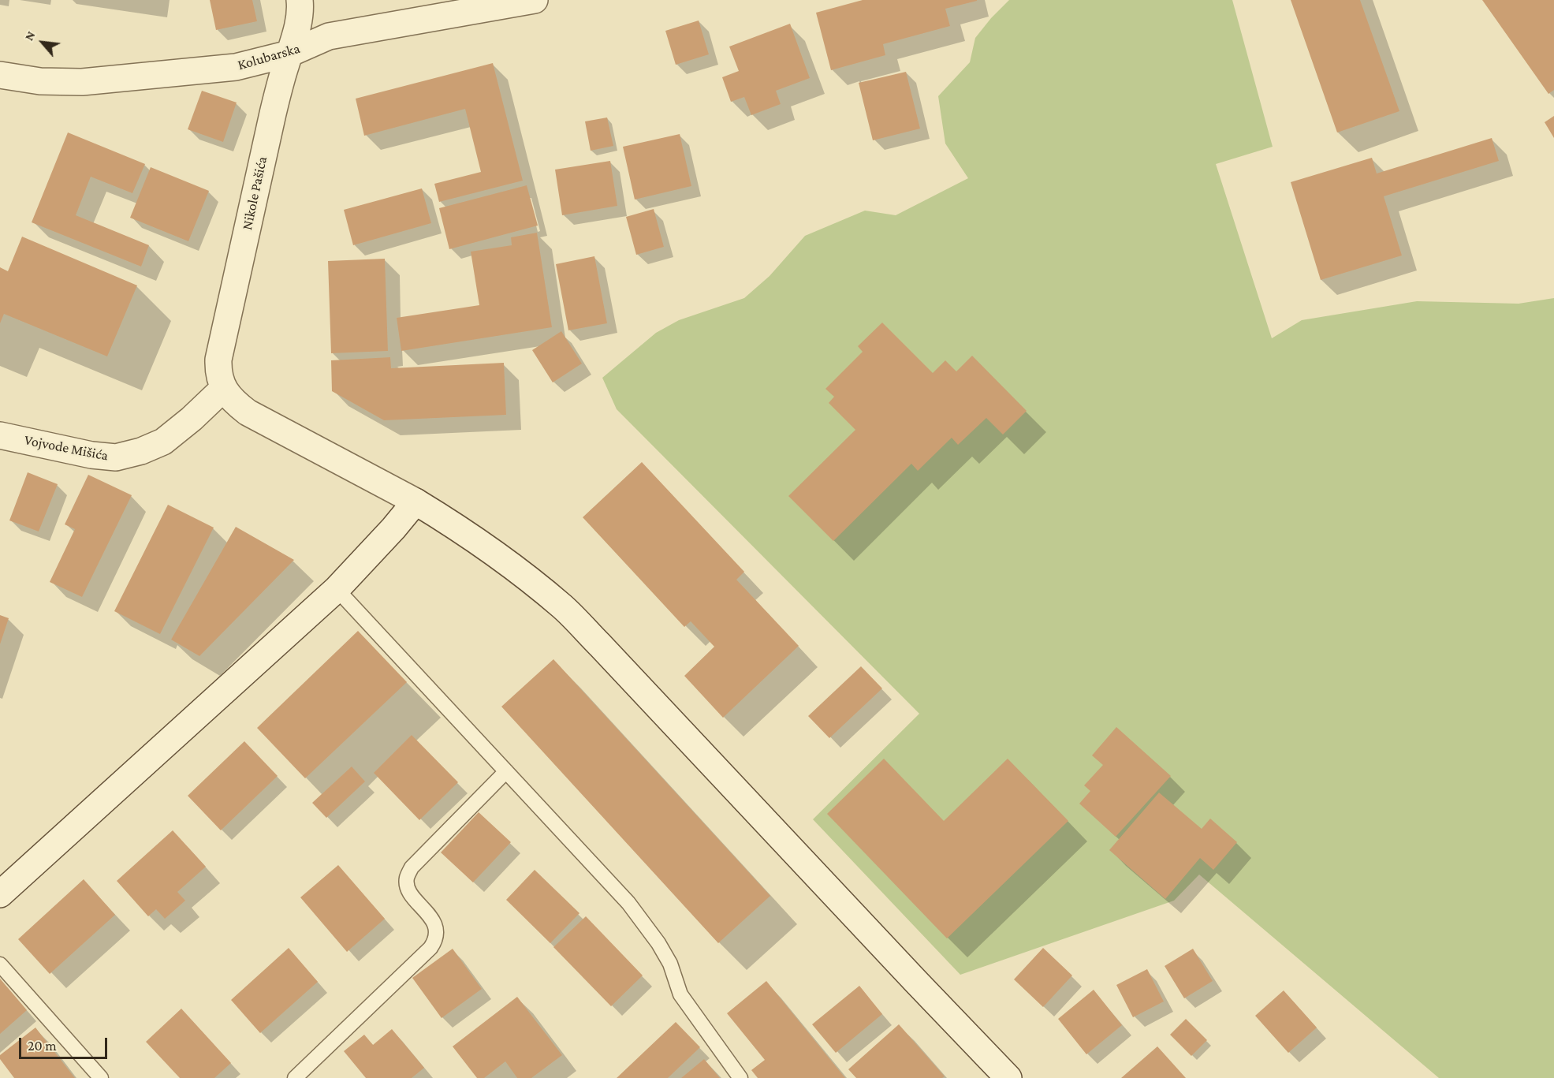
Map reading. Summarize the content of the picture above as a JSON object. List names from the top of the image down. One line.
{"streets":{"street":["Kolubarska","Nikole Pašića","Vojvode Mišića"]},"crossings":[["Kolubarska","Nikole Pašića"],["Nikole Pašića","Vojvode Mišića"]],"scale_bar":"20 m","north":"top left"}
